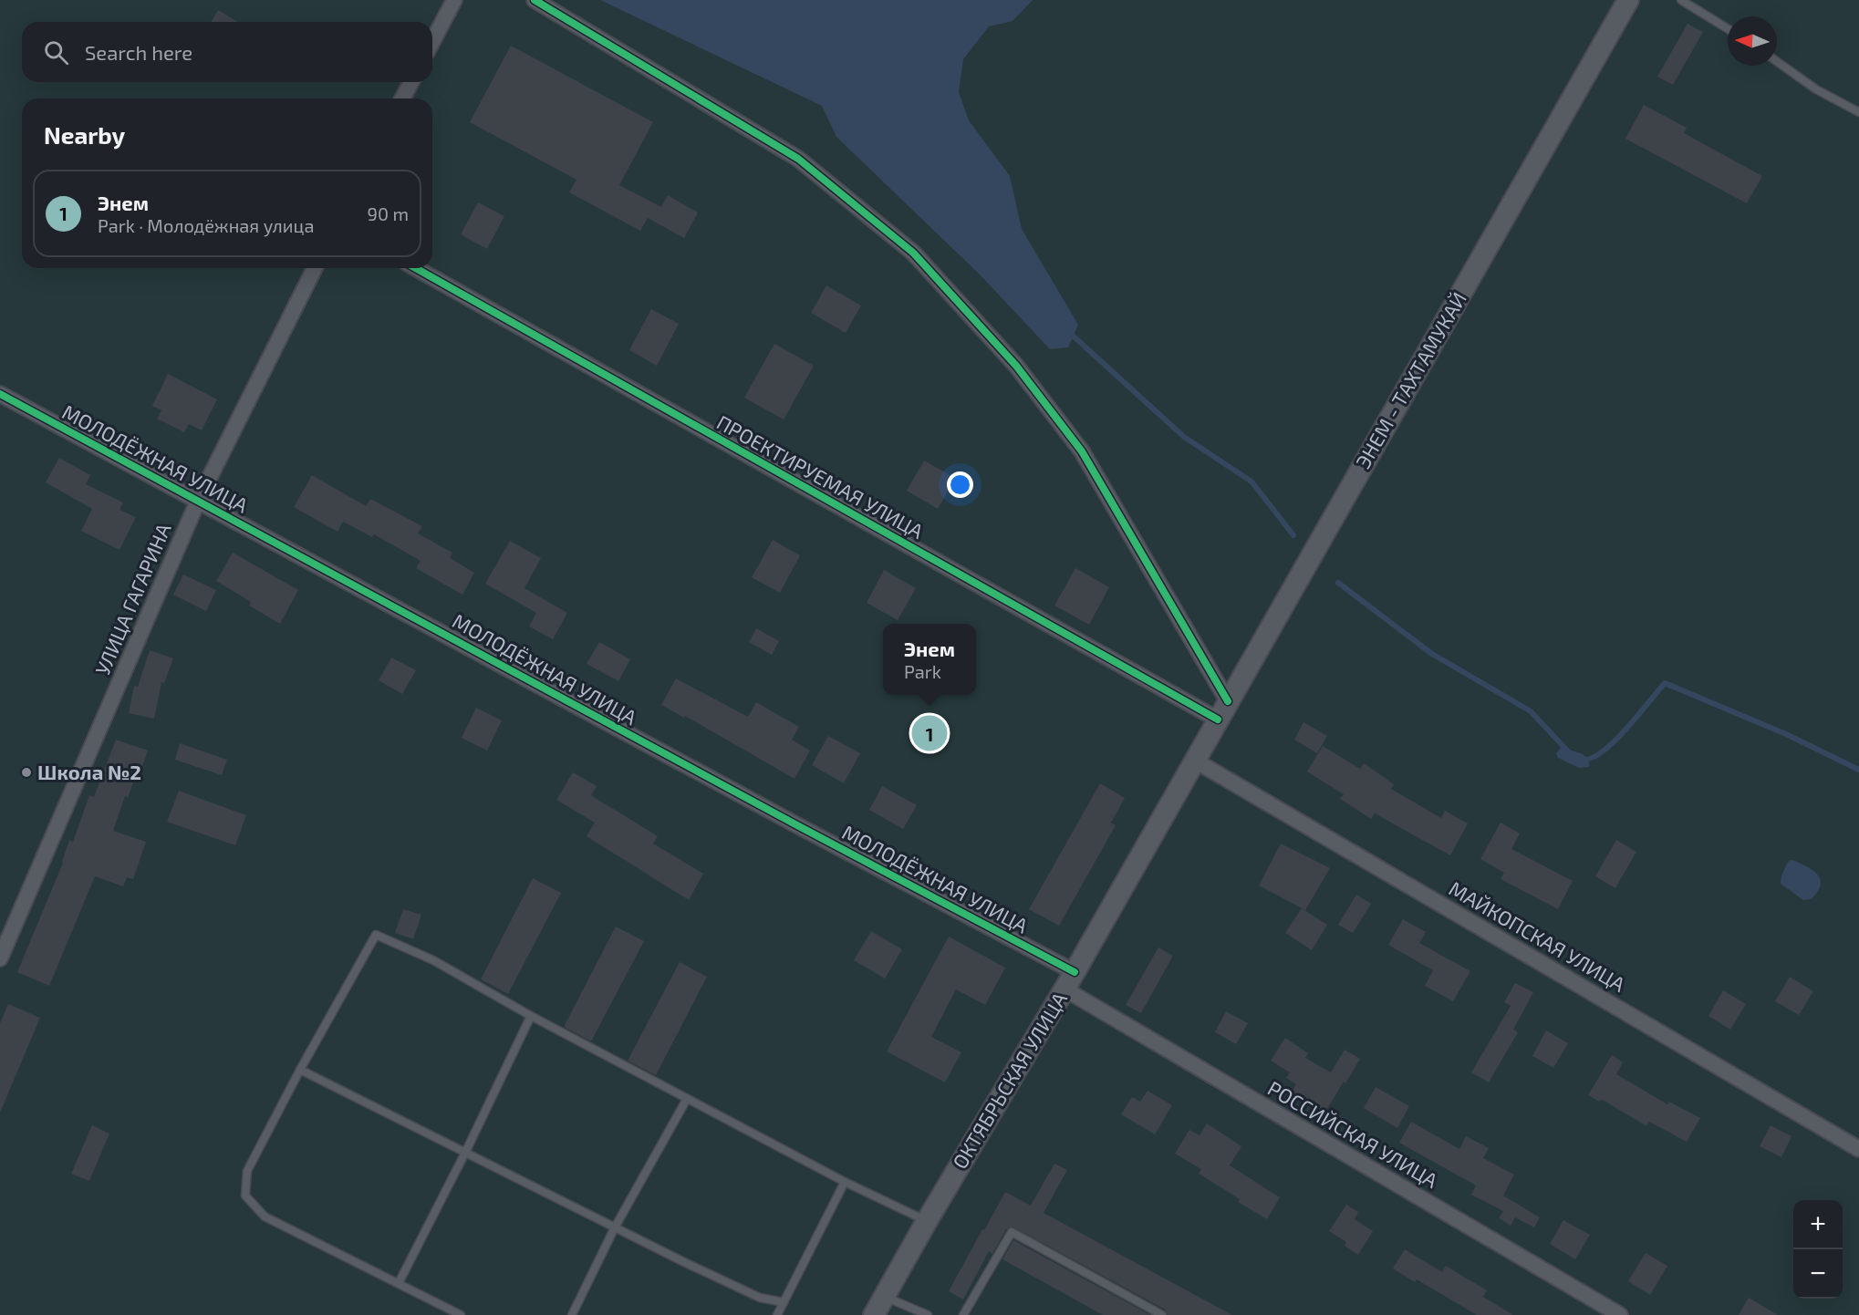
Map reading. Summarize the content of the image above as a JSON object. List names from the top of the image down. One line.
{"streets":{"main road":["ЭНЕМ - ТАХТАМУКАЙ","ОКТЯБРЬСКАЯ УЛИЦА"],"street":["МОЛОДЁЖНАЯ УЛИЦА","ПРОЕКТИРУЕМАЯ УЛИЦА","УЛИЦА ГАГАРИНА","МАЙКОПСКАЯ УЛИЦА","РОССИЙСКАЯ УЛИЦА"]},"crossings":[["ЭНЕМ - ТАХТАМУКАЙ","ПРОЕКТИРУЕМАЯ УЛИЦА"],["ЭНЕМ - ТАХТАМУКАЙ","МАЙКОПСКАЯ УЛИЦА"],["ЭНЕМ - ТАХТАМУКАЙ","ОКТЯБРЬСКАЯ УЛИЦА"],["МОЛОДЁЖНАЯ УЛИЦА","УЛИЦА ГАГАРИНА"],["МОЛОДЁЖНАЯ УЛИЦА","ОКТЯБРЬСКАЯ УЛИЦА"],["МОЛОДЁЖНАЯ УЛИЦА","РОССИЙСКАЯ УЛИЦА"],["МАЙКОПСКАЯ УЛИЦА","ОКТЯБРЬСКАЯ УЛИЦА"],["ОКТЯБРЬСКАЯ УЛИЦА","РОССИЙСКАЯ УЛИЦА"]],"places":["Школа №2"],"north":"left","page":{"search":"Search here","heading":"Nearby","list":[{"mark":"1","name":"Энем","note":"Park · Молодёжная улица","value":"90 m"}],"popup":["Энем","Park"],"pins":"1","map_buttons":["+","−"]}}
